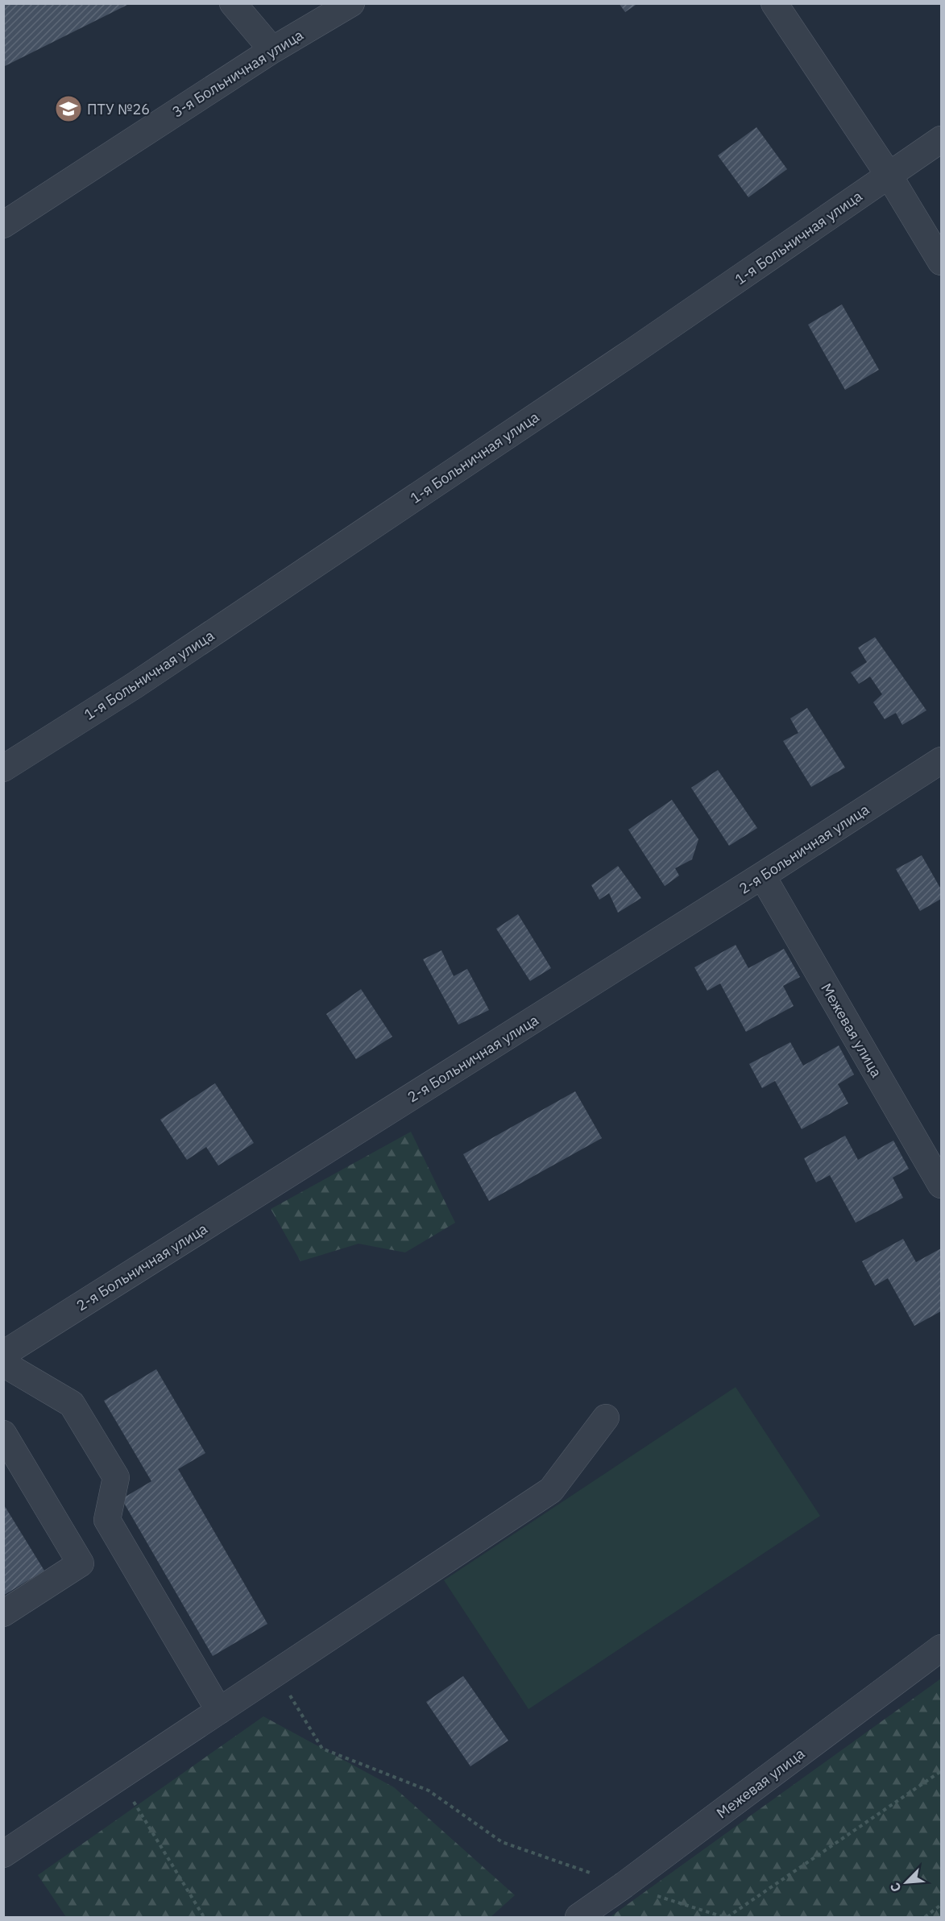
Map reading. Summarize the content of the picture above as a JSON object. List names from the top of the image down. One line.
{"streets":{"street":["3-я Больничная улица","1-я Больничная улица","2-я Больничная улица","Межевая улица"]},"crossings":[["2-я Больничная улица","Межевая улица"]],"places":{"school or university":["ПТУ №26"]},"north":"bottom left"}
